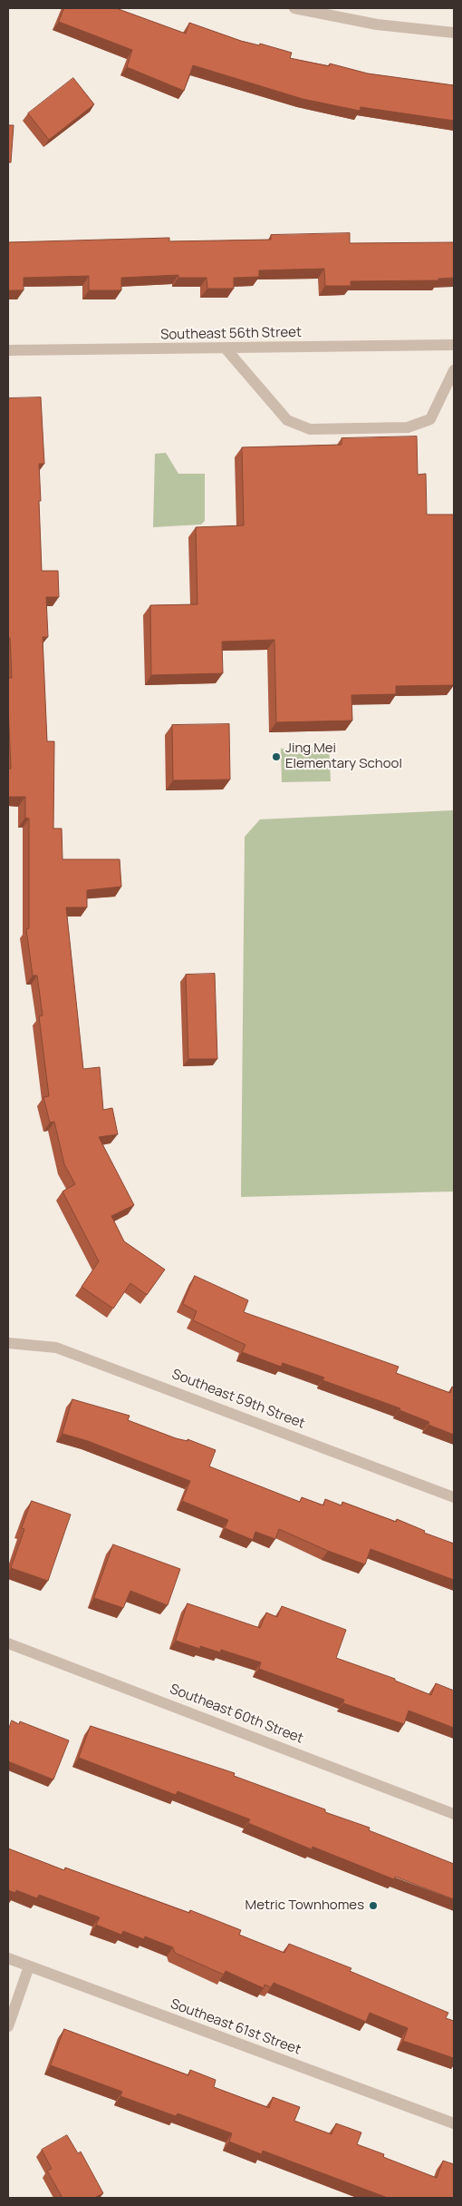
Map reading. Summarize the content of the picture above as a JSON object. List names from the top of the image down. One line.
{"streets":{"street":["Southeast 56th Street","Southeast 59th Street","Southeast 60th Street","Southeast 61st Street"]},"places":["Jing Mei Elementary School","Metric Townhomes"]}
